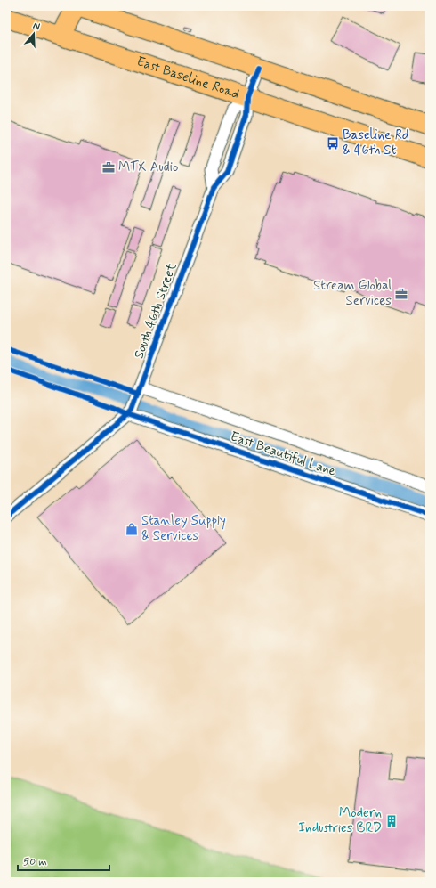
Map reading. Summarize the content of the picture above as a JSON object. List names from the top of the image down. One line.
{"streets":{"main road":["East Baseline Road"],"street":["South 46th Street","East Beautiful Lane"]},"crossings":[["East Baseline Road","South 46th Street"],["South 46th Street","East Beautiful Lane"]],"places":{"bus stop":["Baseline Rd & 46th St"],"office":["MTX Audio","Stream Global Services"],"shop":["Stanley Supply & Services"],"building":["Modern Industries BRD"]},"scale_bar":"50 m","north":"top"}
